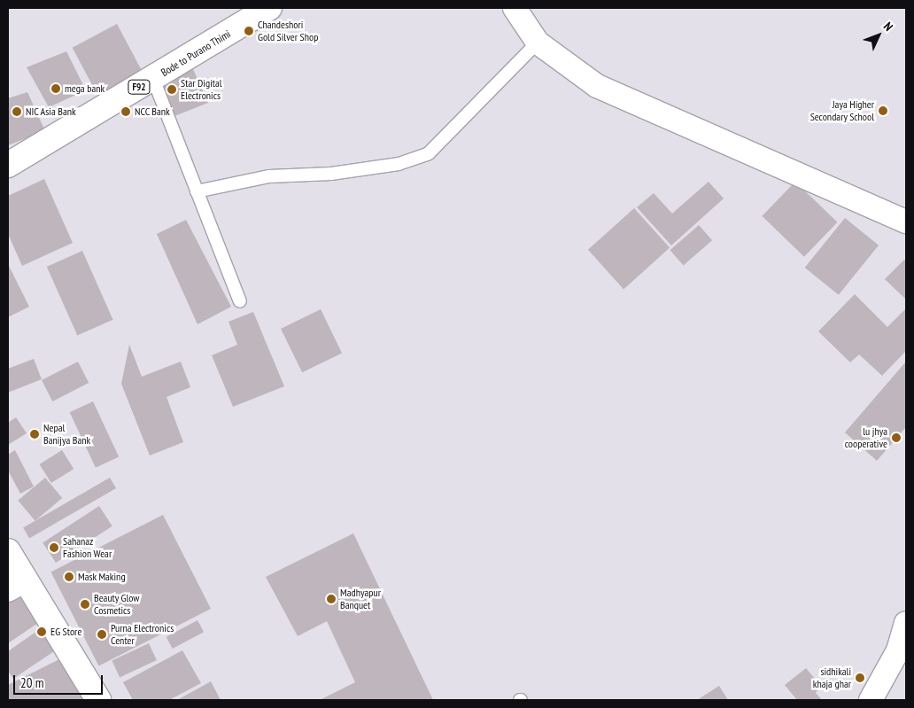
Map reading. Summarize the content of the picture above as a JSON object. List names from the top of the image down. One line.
{"streets":{"main road":["Bode to Purano Thimi","F92"]},"places":["Chandeshori Gold Silver Shop","mega bank","Star Digital Electronics","Jaya Higher Secondary School","NIC Asia Bank","NCC Bank","Nepal Banijya Bank","lu jhya cooperative","Sahanaz Fashion Wear","Mask Making","Madhyapur Banquet","Beauty Glow Cosmetics","EG Store","Purna Electronics Center","sidhikali khaja ghar"],"scale_bar":"20 m","north":"top right"}
